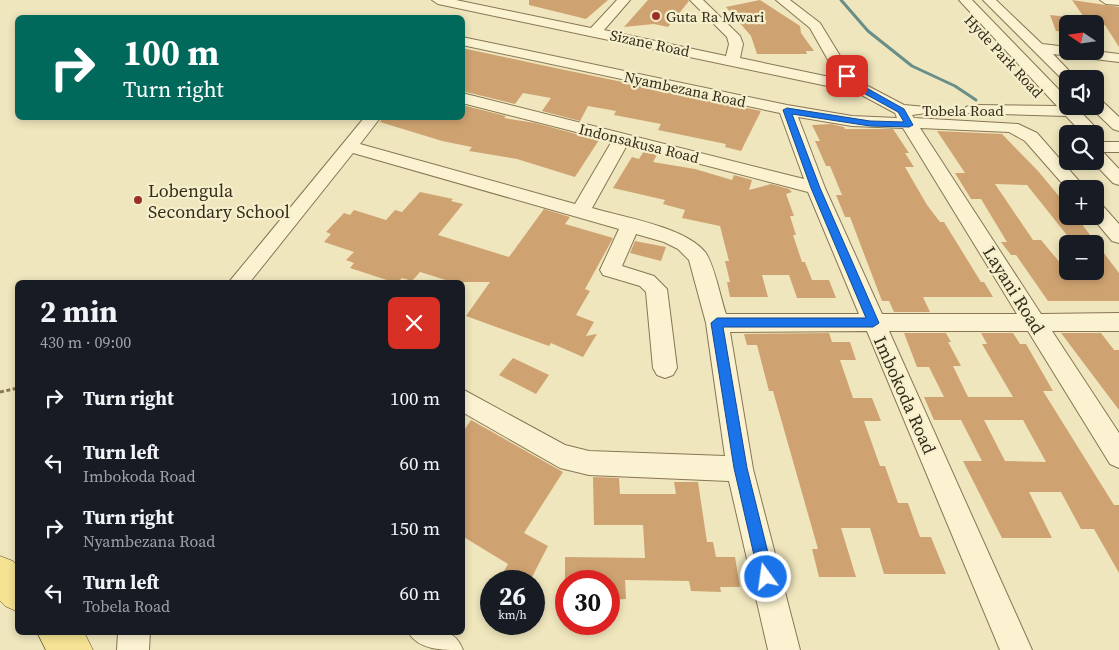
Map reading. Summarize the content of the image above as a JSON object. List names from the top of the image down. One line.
{"streets":{"street":["Sizane Road","Hyde Park Road","Nyambezana Road","Tobela Road","Indonsakusa Road","Layani Road","Imbokoda Road"]},"crossings":[["Sizane Road","Tobela Road"],["Hyde Park Road","Tobela Road"],["Nyambezana Road","Tobela Road"],["Nyambezana Road","Layani Road"],["Nyambezana Road","Imbokoda Road"],["Tobela Road","Layani Road"],["Indonsakusa Road","Imbokoda Road"]],"places":["Guta Ra Mwari","Lobengula Secondary School"],"north":"left","page":{"map_buttons":["+","−"],"turn":["100 m","Turn right"],"heading":["2 min","430 m · 09:00"],"list":[{"name":"Turn right","value":"100 m"},{"name":"Turn left","note":"Imbokoda Road","value":"60 m"},{"name":"Turn right","note":"Nyambezana Road","value":"150 m"},{"name":"Turn left","note":"Tobela Road","value":"60 m"}],"speed":"26 km/h","limit":"30"}}
